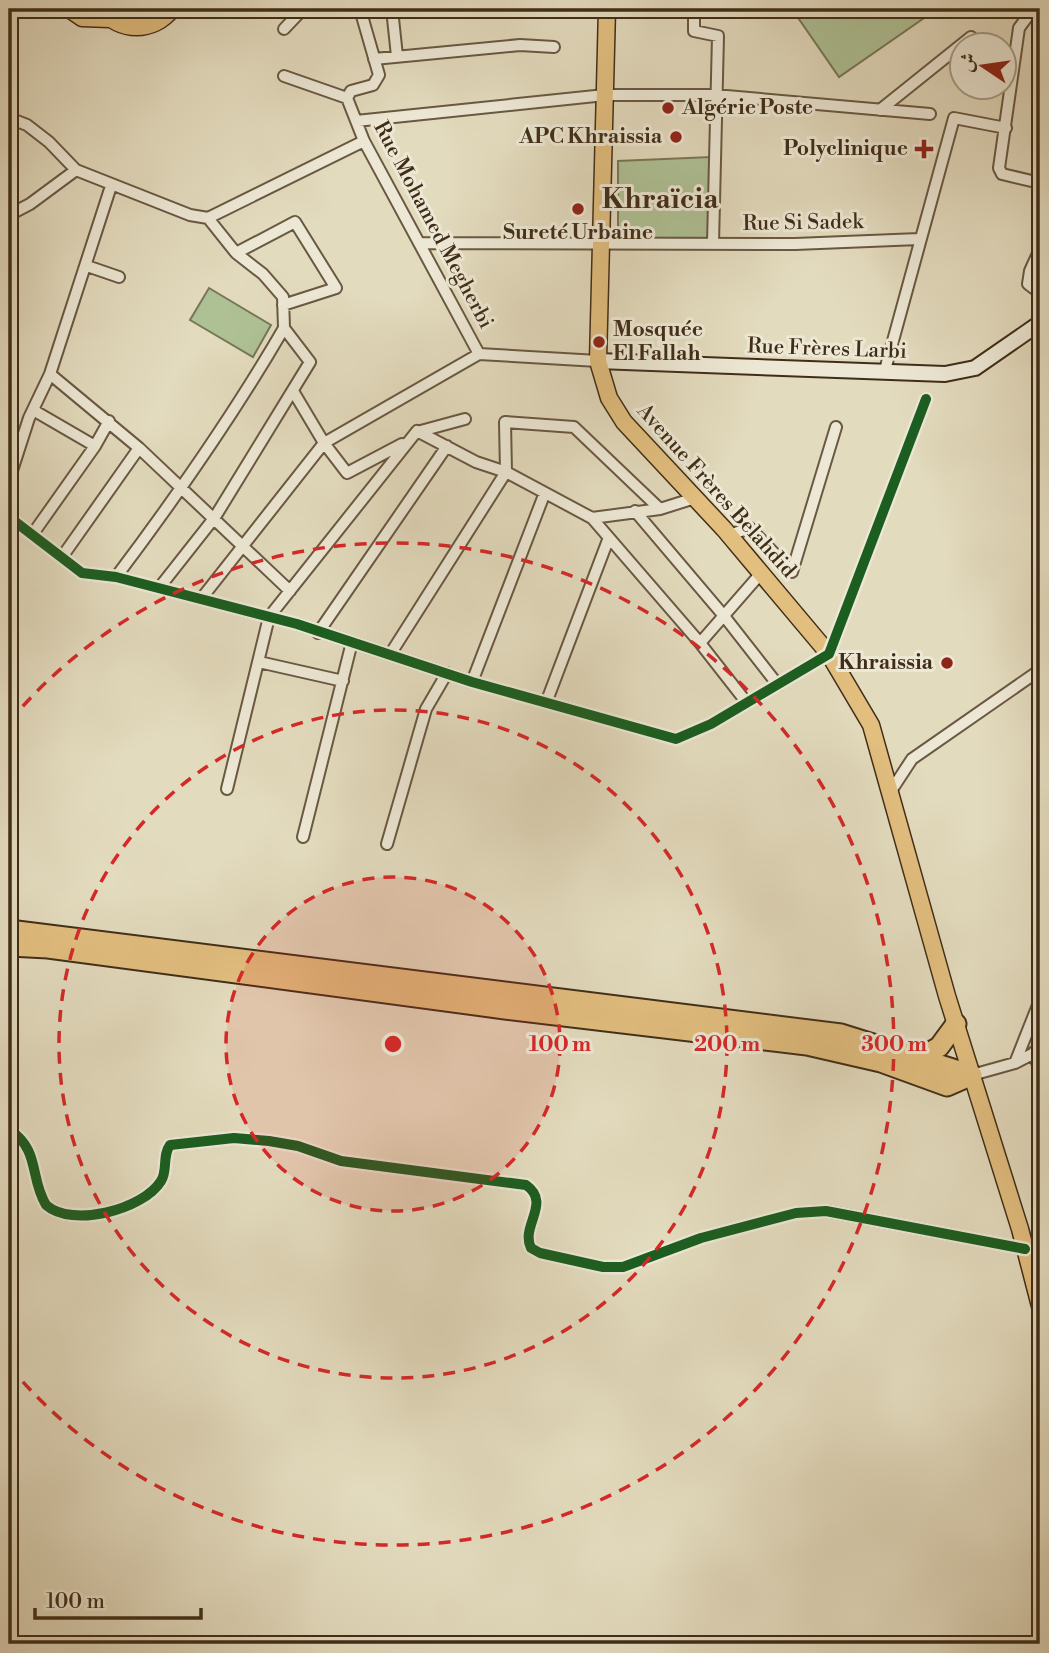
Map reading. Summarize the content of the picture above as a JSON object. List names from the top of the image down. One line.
{"streets":{"main road":["Rue Frères Larbi","Avenue Frères Belahdid"],"street":["Rue Si Sadek","Rue Mohamed Megherbi"]},"crossings":[["Rue Si Sadek","Rue Mohamed Megherbi"],["Rue Si Sadek","Avenue Frères Belahdid"],["Rue Mohamed Megherbi","Rue Frères Larbi"],["Rue Mohamed Megherbi","Avenue Frères Belahdid"],["Rue Frères Larbi","Avenue Frères Belahdid"]],"districts":["Khraïcia"],"places":{"other":["Algérie Poste","APC Khraissia","Sureté Urbaine","Mosquée El Fallah","Khraissia"],"health":["Polyclinique"]},"scale_bar":"100 m","north":"left","rings":["100 m","200 m","300 m"]}
